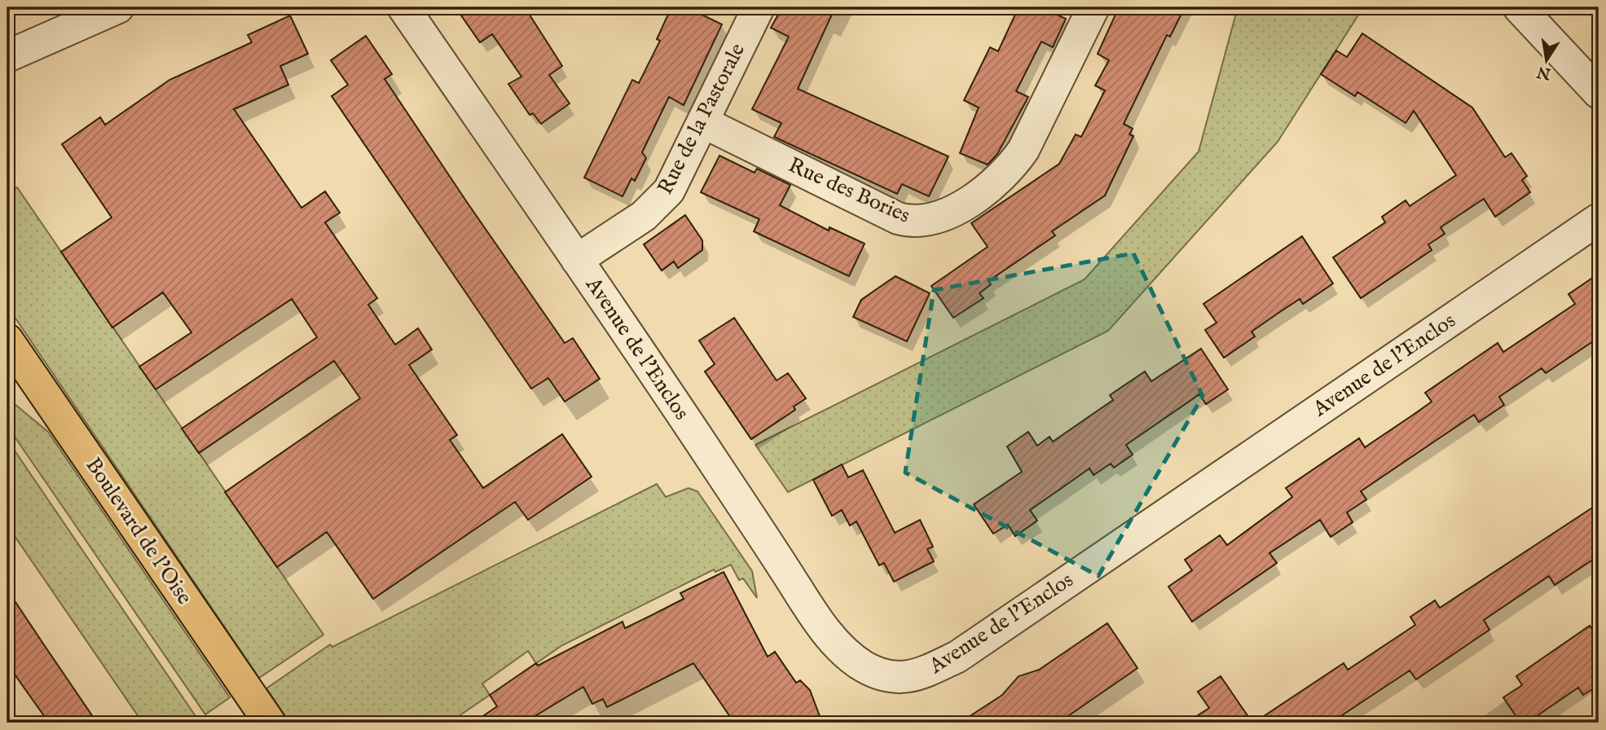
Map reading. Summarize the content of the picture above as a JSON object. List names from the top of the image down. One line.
{"streets":{"main road":["Boulevard de l'Oise"],"street":["Rue de la Pastorale","Rue des Bories","Avenue de l'Enclos"]},"crossings":[["Rue de la Pastorale","Rue des Bories"],["Rue de la Pastorale","Avenue de l'Enclos"]],"north":"bottom"}
